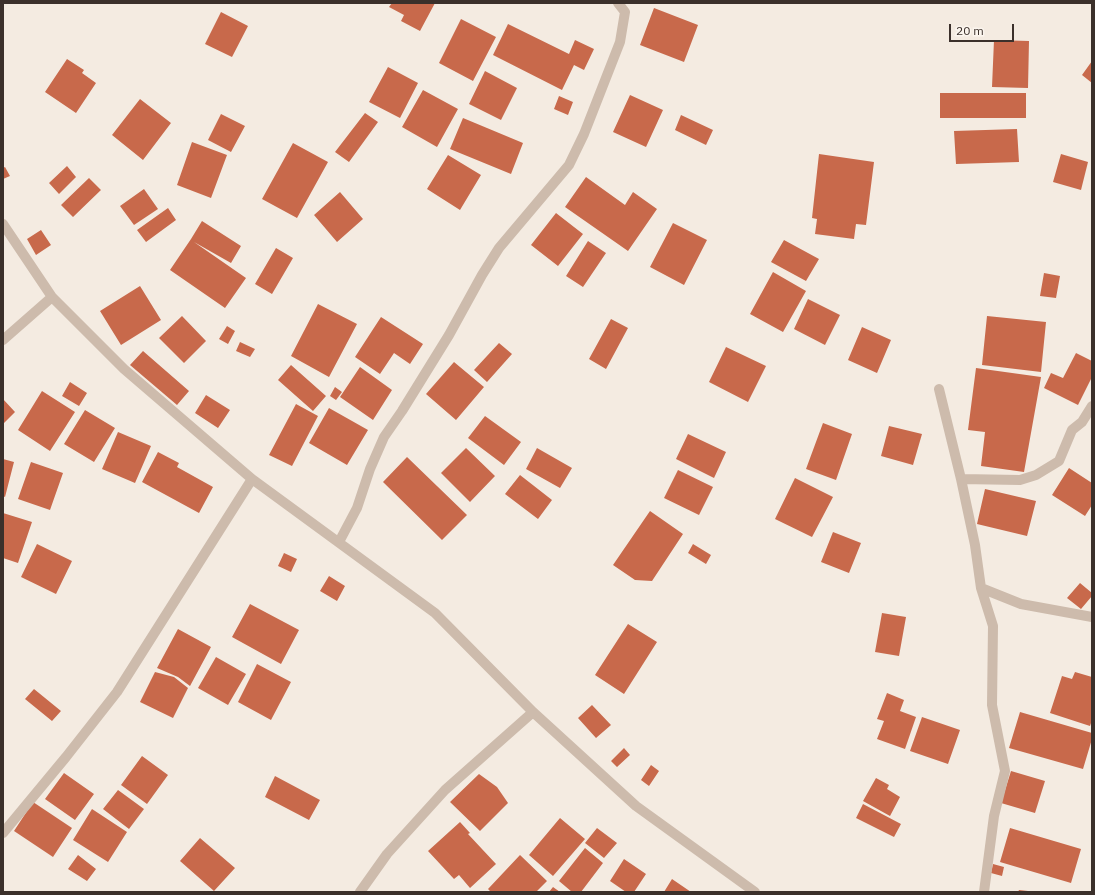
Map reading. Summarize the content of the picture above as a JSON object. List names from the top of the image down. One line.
{"scale_bar":"20 m"}
